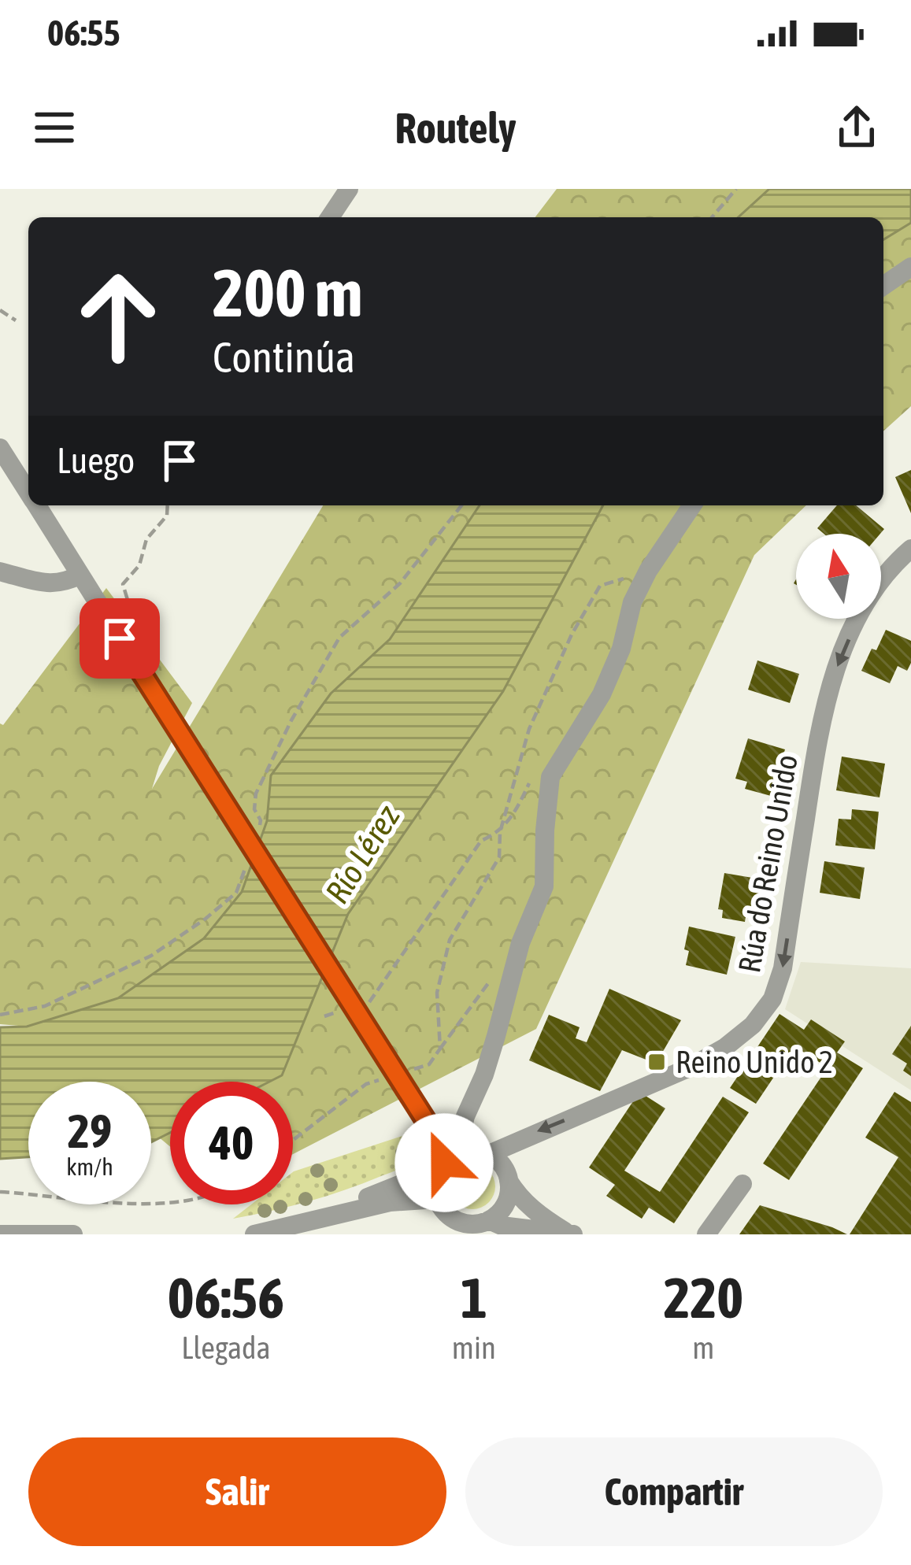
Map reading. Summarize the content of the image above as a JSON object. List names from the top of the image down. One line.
{"streets":{"street":["Rúa do Reino Unido"]},"one_way":["Rúa do Reino Unido"],"water":["Río Lérez"],"places":{"transit":["Reino Unido 2"]},"north":"top","page":{"status":"06:55","header":"Routely","turn":["200 m","Continúa"],"then":"Luego","speed":"29 km/h","limit":"40","eta":["06:56","Llegada","1","min","220","m"],"buttons":["Salir","Compartir"]}}
